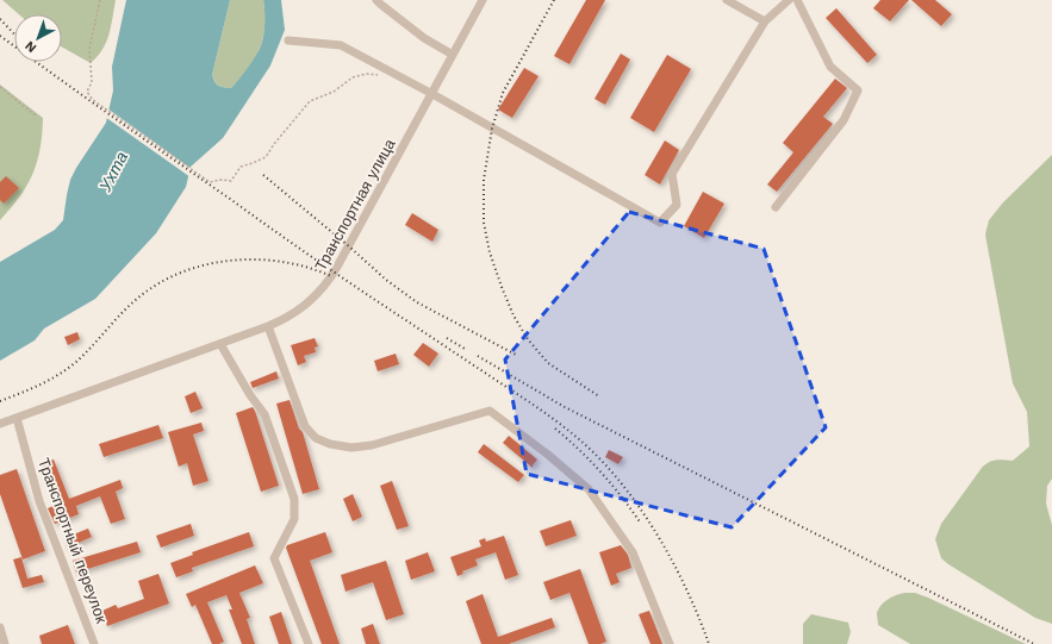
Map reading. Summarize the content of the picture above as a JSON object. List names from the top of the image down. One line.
{"streets":{"street":["Транспортная улица","Транспортный переулок"]},"crossings":[["Транспортная улица","Транспортный переулок"]],"water":["Ухта"],"north":"bottom left"}
